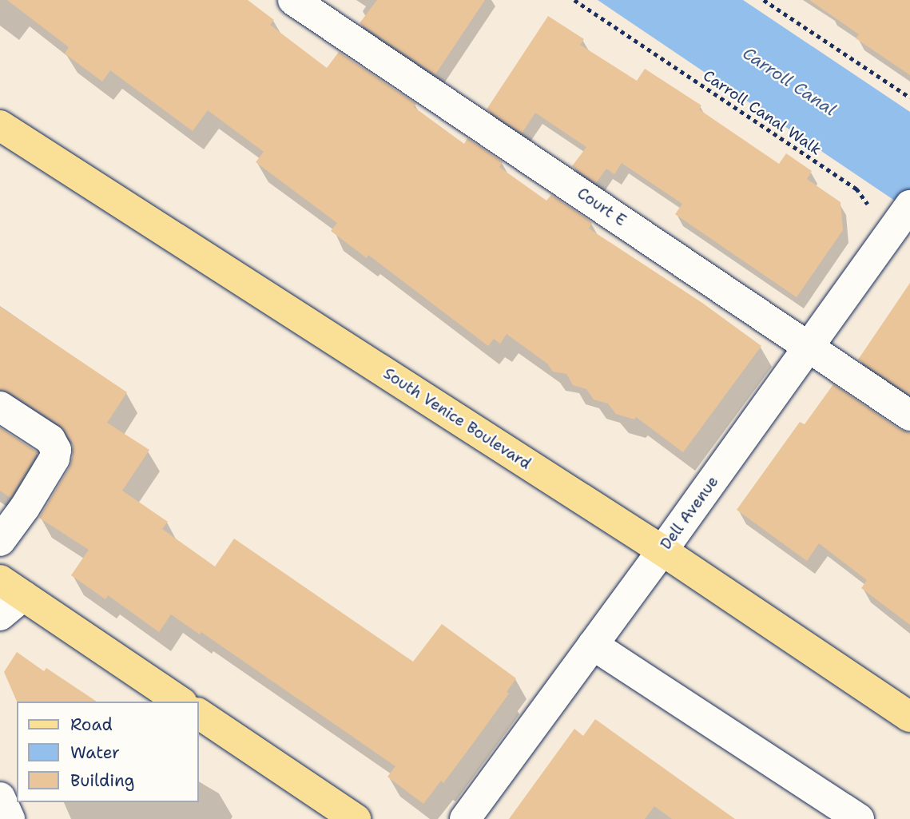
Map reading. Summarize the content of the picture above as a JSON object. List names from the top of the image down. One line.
{"streets":{"main road":["South Venice Boulevard"],"street":["Court E","Dell Avenue"],"path":["Carroll Canal Walk"]},"crossings":[["Carroll Canal Walk","Dell Avenue"],["Court E","Dell Avenue"],["South Venice Boulevard","Dell Avenue"]],"water":["Carroll Canal"],"legend":["Road","Water","Building"]}
